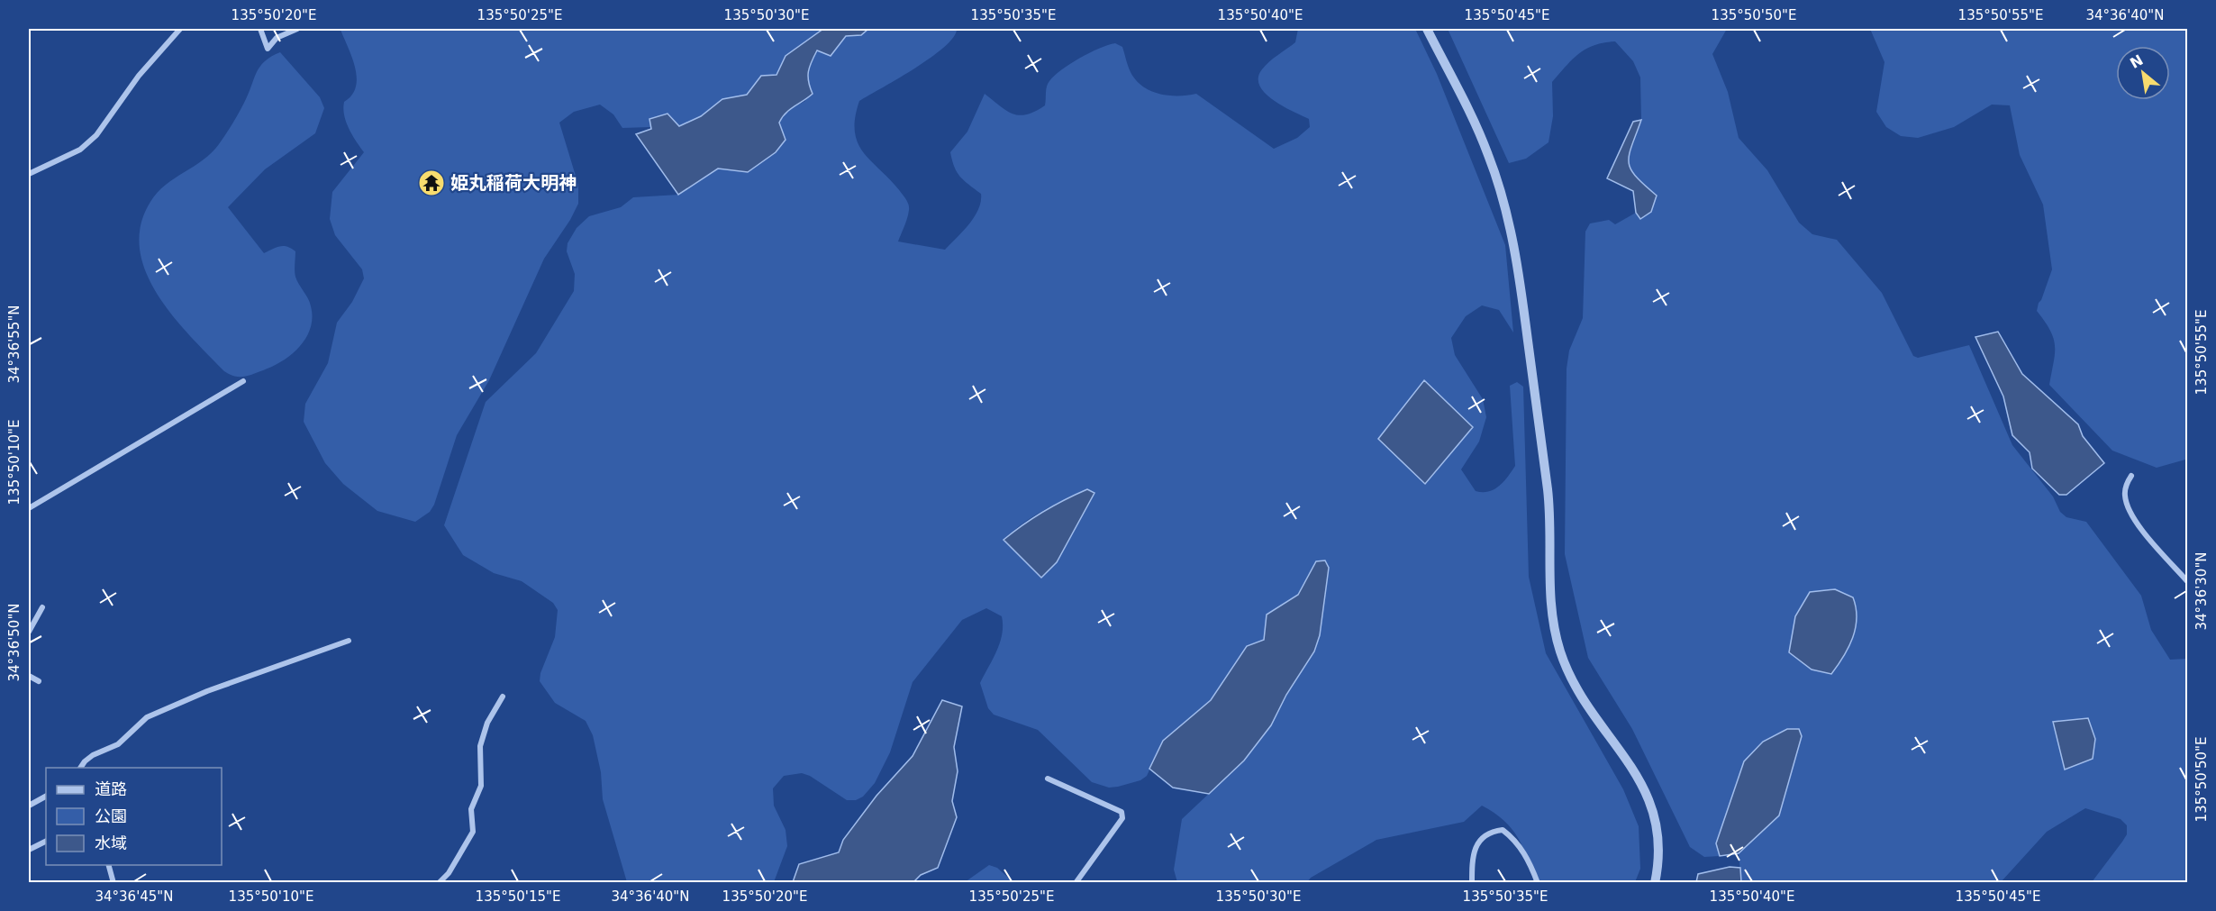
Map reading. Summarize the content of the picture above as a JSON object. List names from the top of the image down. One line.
{"places":{"temple":["姫丸稲荷大明神"]},"legend":["道路","公園","水域"],"north":"top left","coordinates":["135°50'20\"E","135°50'25\"E","135°50'30\"E","135°50'35\"E","135°50'40\"E","135°50'45\"E","135°50'50\"E","135°50'55\"E","34°36'40\"N","34°36'55\"N","135°50'10\"E","34°36'30\"N","34°36'50\"N","34°36'45\"N","135°50'15\"E"]}
